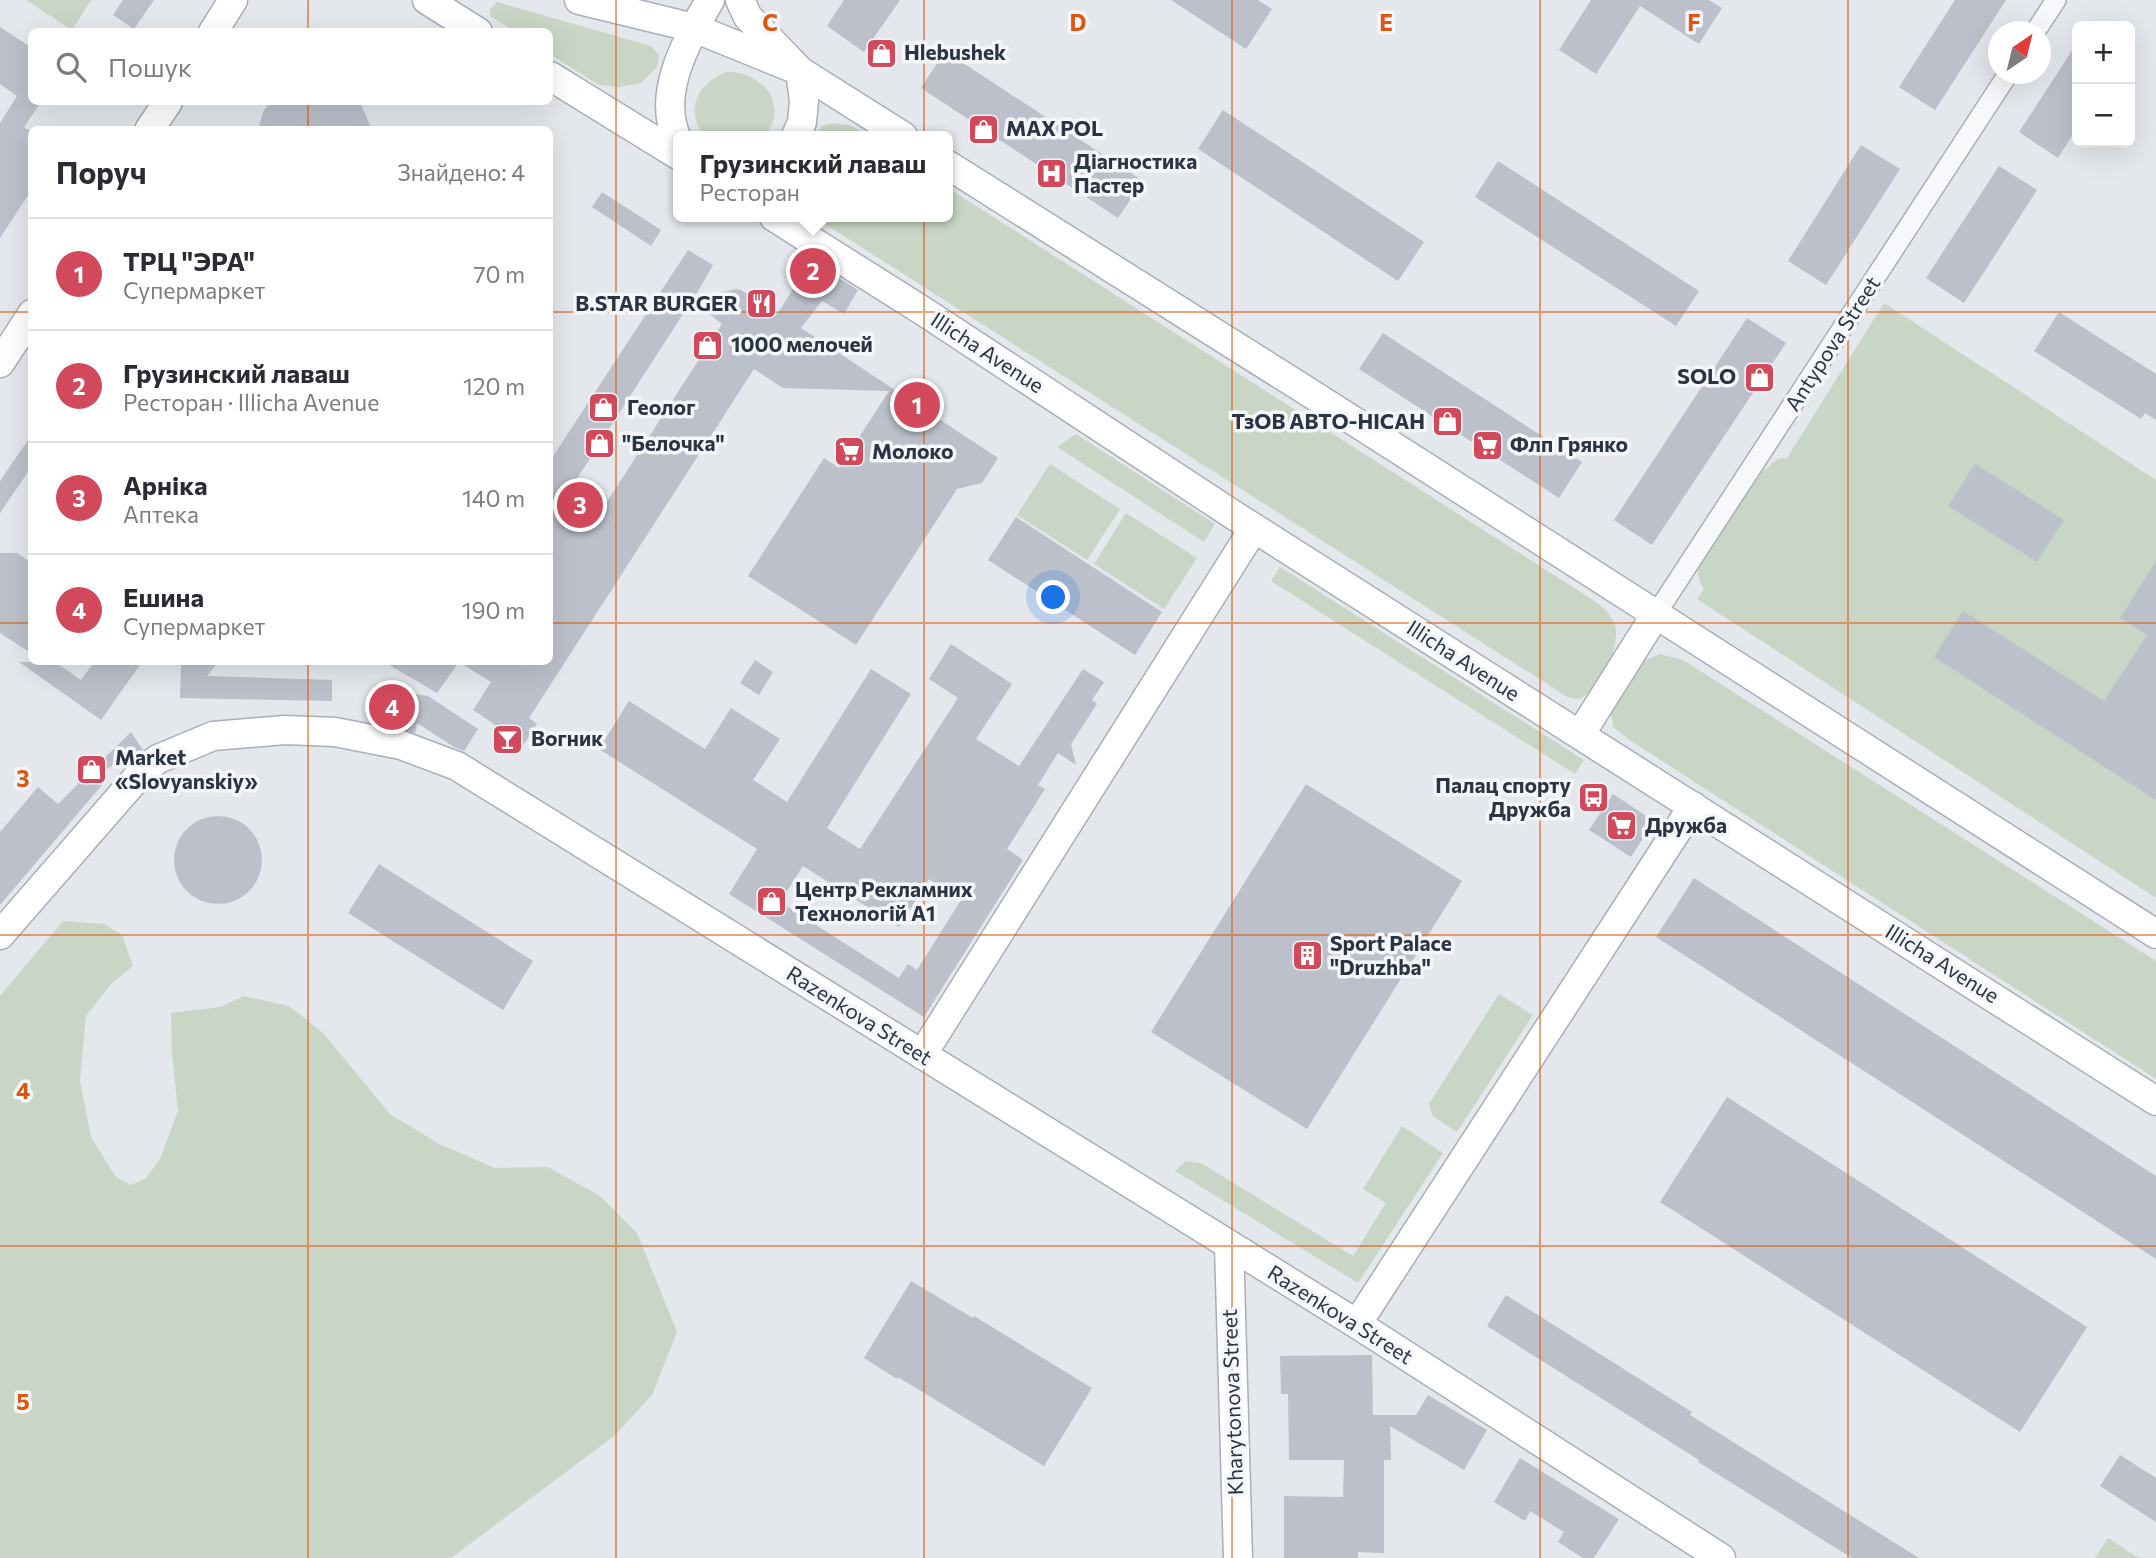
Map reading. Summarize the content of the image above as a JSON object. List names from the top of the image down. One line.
{"streets":{"street":["Antypova Street","Illicha Avenue","Razenkova Street","Kharytonova Street"]},"crossings":[["Razenkova Street","Kharytonova Street"]],"places":{"shop":["Hlebushek","MAX POL","1000 мелочей","SOLO","Геолог","ТзОВ АВТО-НІСАН","\"Белочка\"","Market «Slovyanskiy»","Центр Рекламних Технологій А1"],"hospital":["Діагностика Пастер"],"restaurant":["B.STAR BURGER"],"supermarket":["Флп Грянко","Молоко","Дружба"],"bar":["Вогник"],"bus stop":["Палац спорту Дружба"],"building":["Sport Palace \"Druzhba\""]},"north":"top right","page":{"map_buttons":["+","−"],"search":"Пошук","heading":["Поруч","Знайдено: 4"],"popup":["Грузинский лаваш","Ресторан"],"list":[{"mark":"1","name":"ТРЦ \"ЭРА\"","note":"Супермаркет","value":"70 m"},{"mark":"2","name":"Грузинский лаваш","note":"Ресторан · Illicha Avenue","value":"120 m"},{"mark":"3","name":"Арніка","note":"Аптека","value":"140 m"},{"mark":"4","name":"Ешина","note":"Супермаркет","value":"190 m"}],"pins":["2","1","3","4"]},"grid":{"columns":["C","D","E","F"],"rows":["3","4","5"]}}
